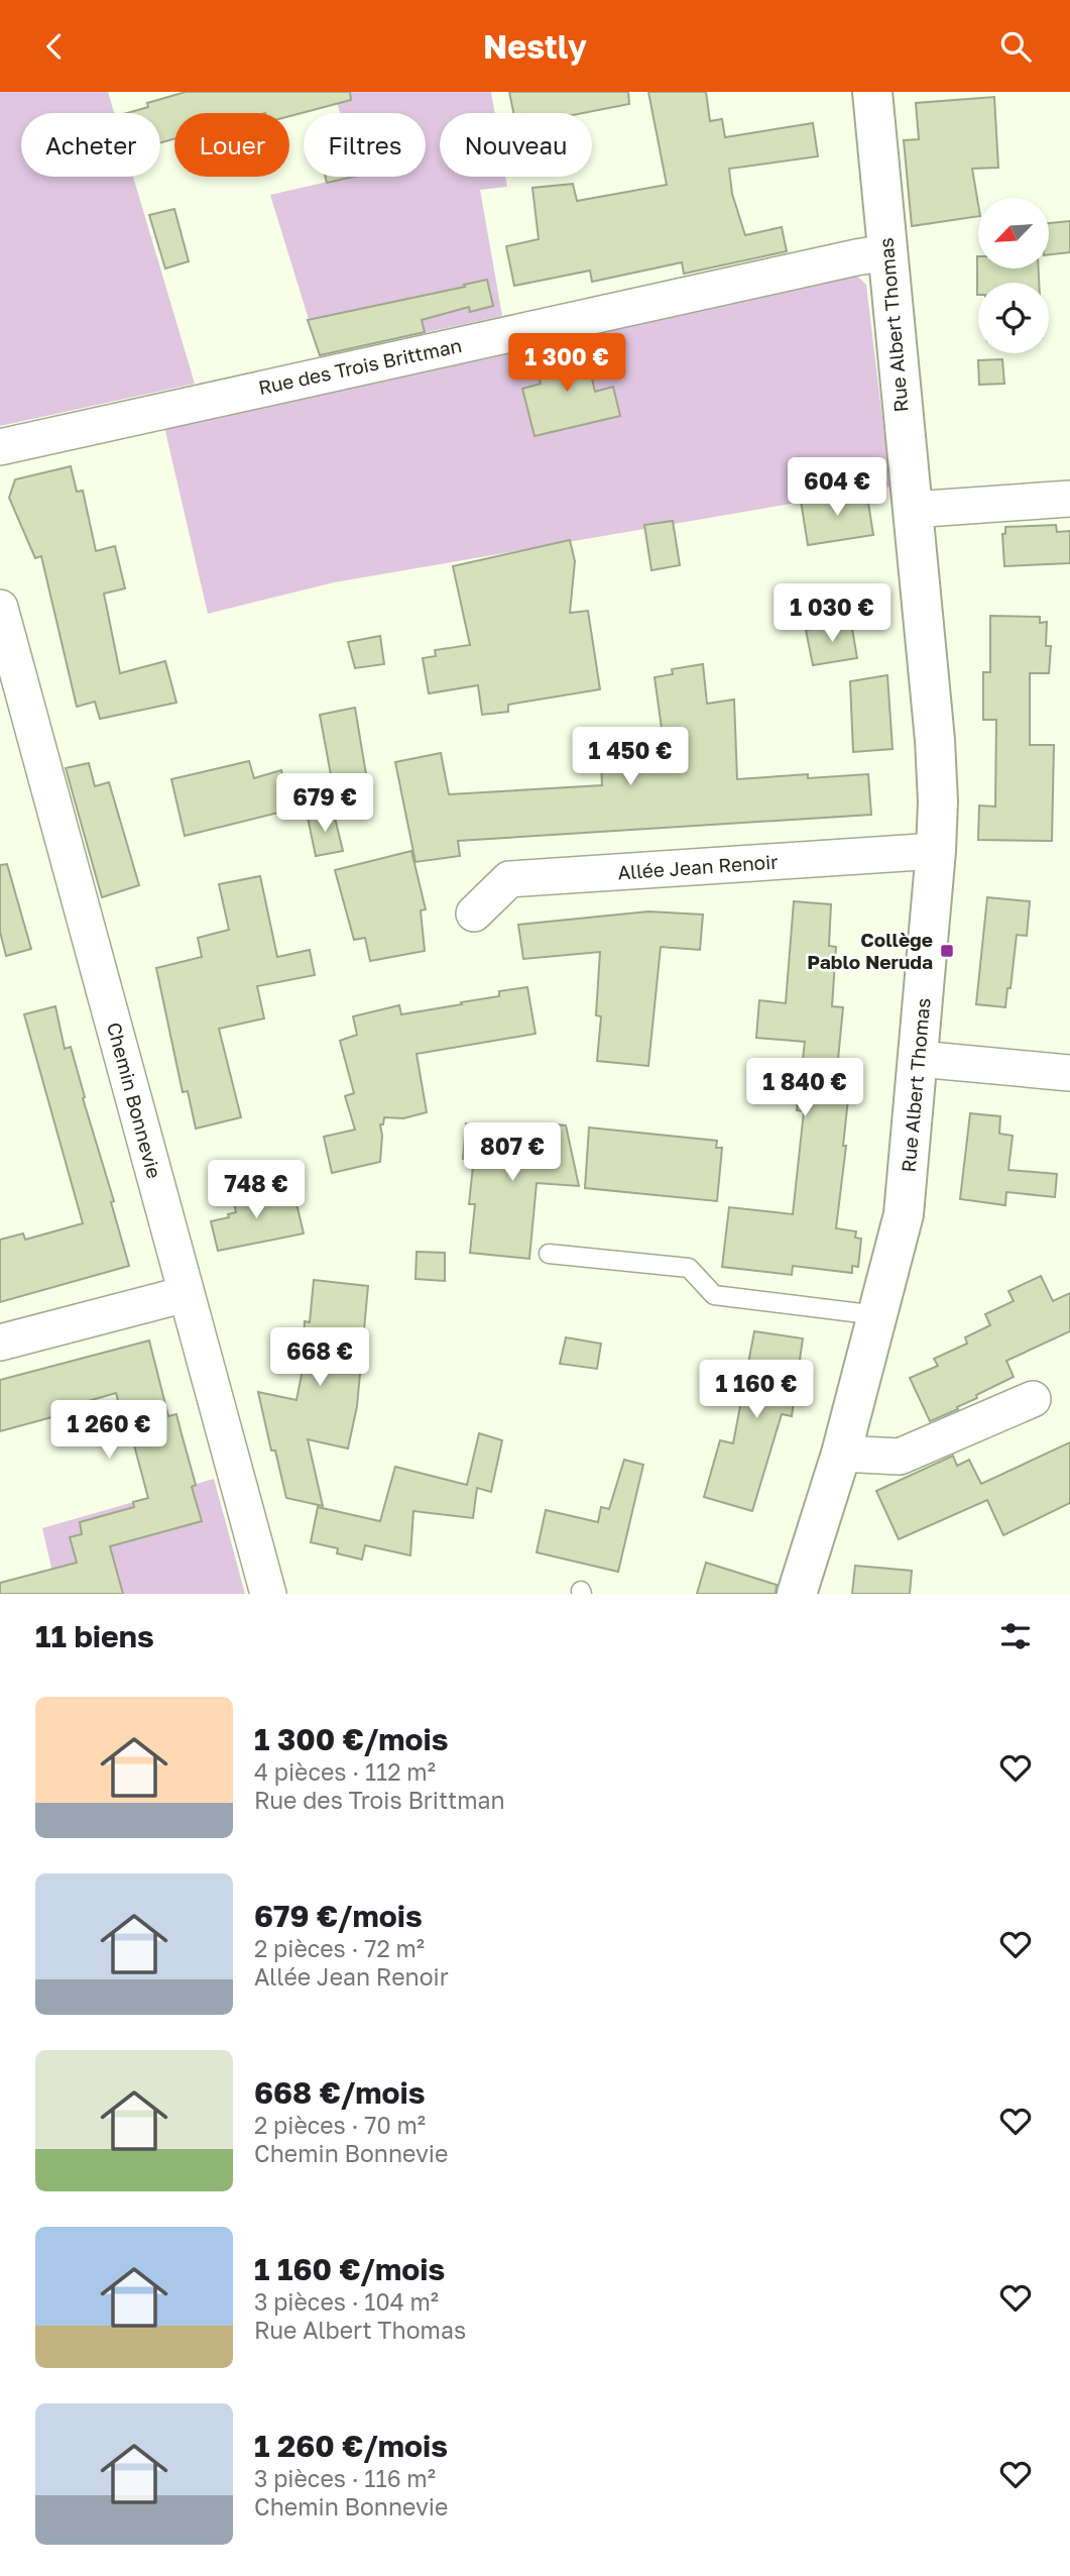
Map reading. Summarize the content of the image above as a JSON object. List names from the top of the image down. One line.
{"streets":{"street":["Rue Albert Thomas","Rue des Trois Brittman","Allée Jean Renoir","Chemin Bonnevie"]},"crossings":[["Rue Albert Thomas","Rue des Trois Brittman"],["Rue Albert Thomas","Allée Jean Renoir"]],"places":{"transit":["Collège Pablo Neruda"]},"north":"bottom left","page":{"header":"Nestly","chip":["Acheter","Louer","Filtres","Nouveau"],"price":["1 300 €","604 €","1 030 €","1 450 €","679 €","1 840 €","807 €","748 €","668 €","1 160 €","1 260 €"],"heading":"11 biens","list":[{"name":"1 300 €/mois","note":"4 pièces · 112 m² · Rue des Trois Brittman"},{"name":"679 €/mois","note":"2 pièces · 72 m² · Allée Jean Renoir"},{"name":"668 €/mois","note":"2 pièces · 70 m² · Chemin Bonnevie"},{"name":"1 160 €/mois","note":"3 pièces · 104 m² · Rue Albert Thomas"},{"name":"1 260 €/mois","note":"3 pièces · 116 m² · Chemin Bonnevie"}]}}
